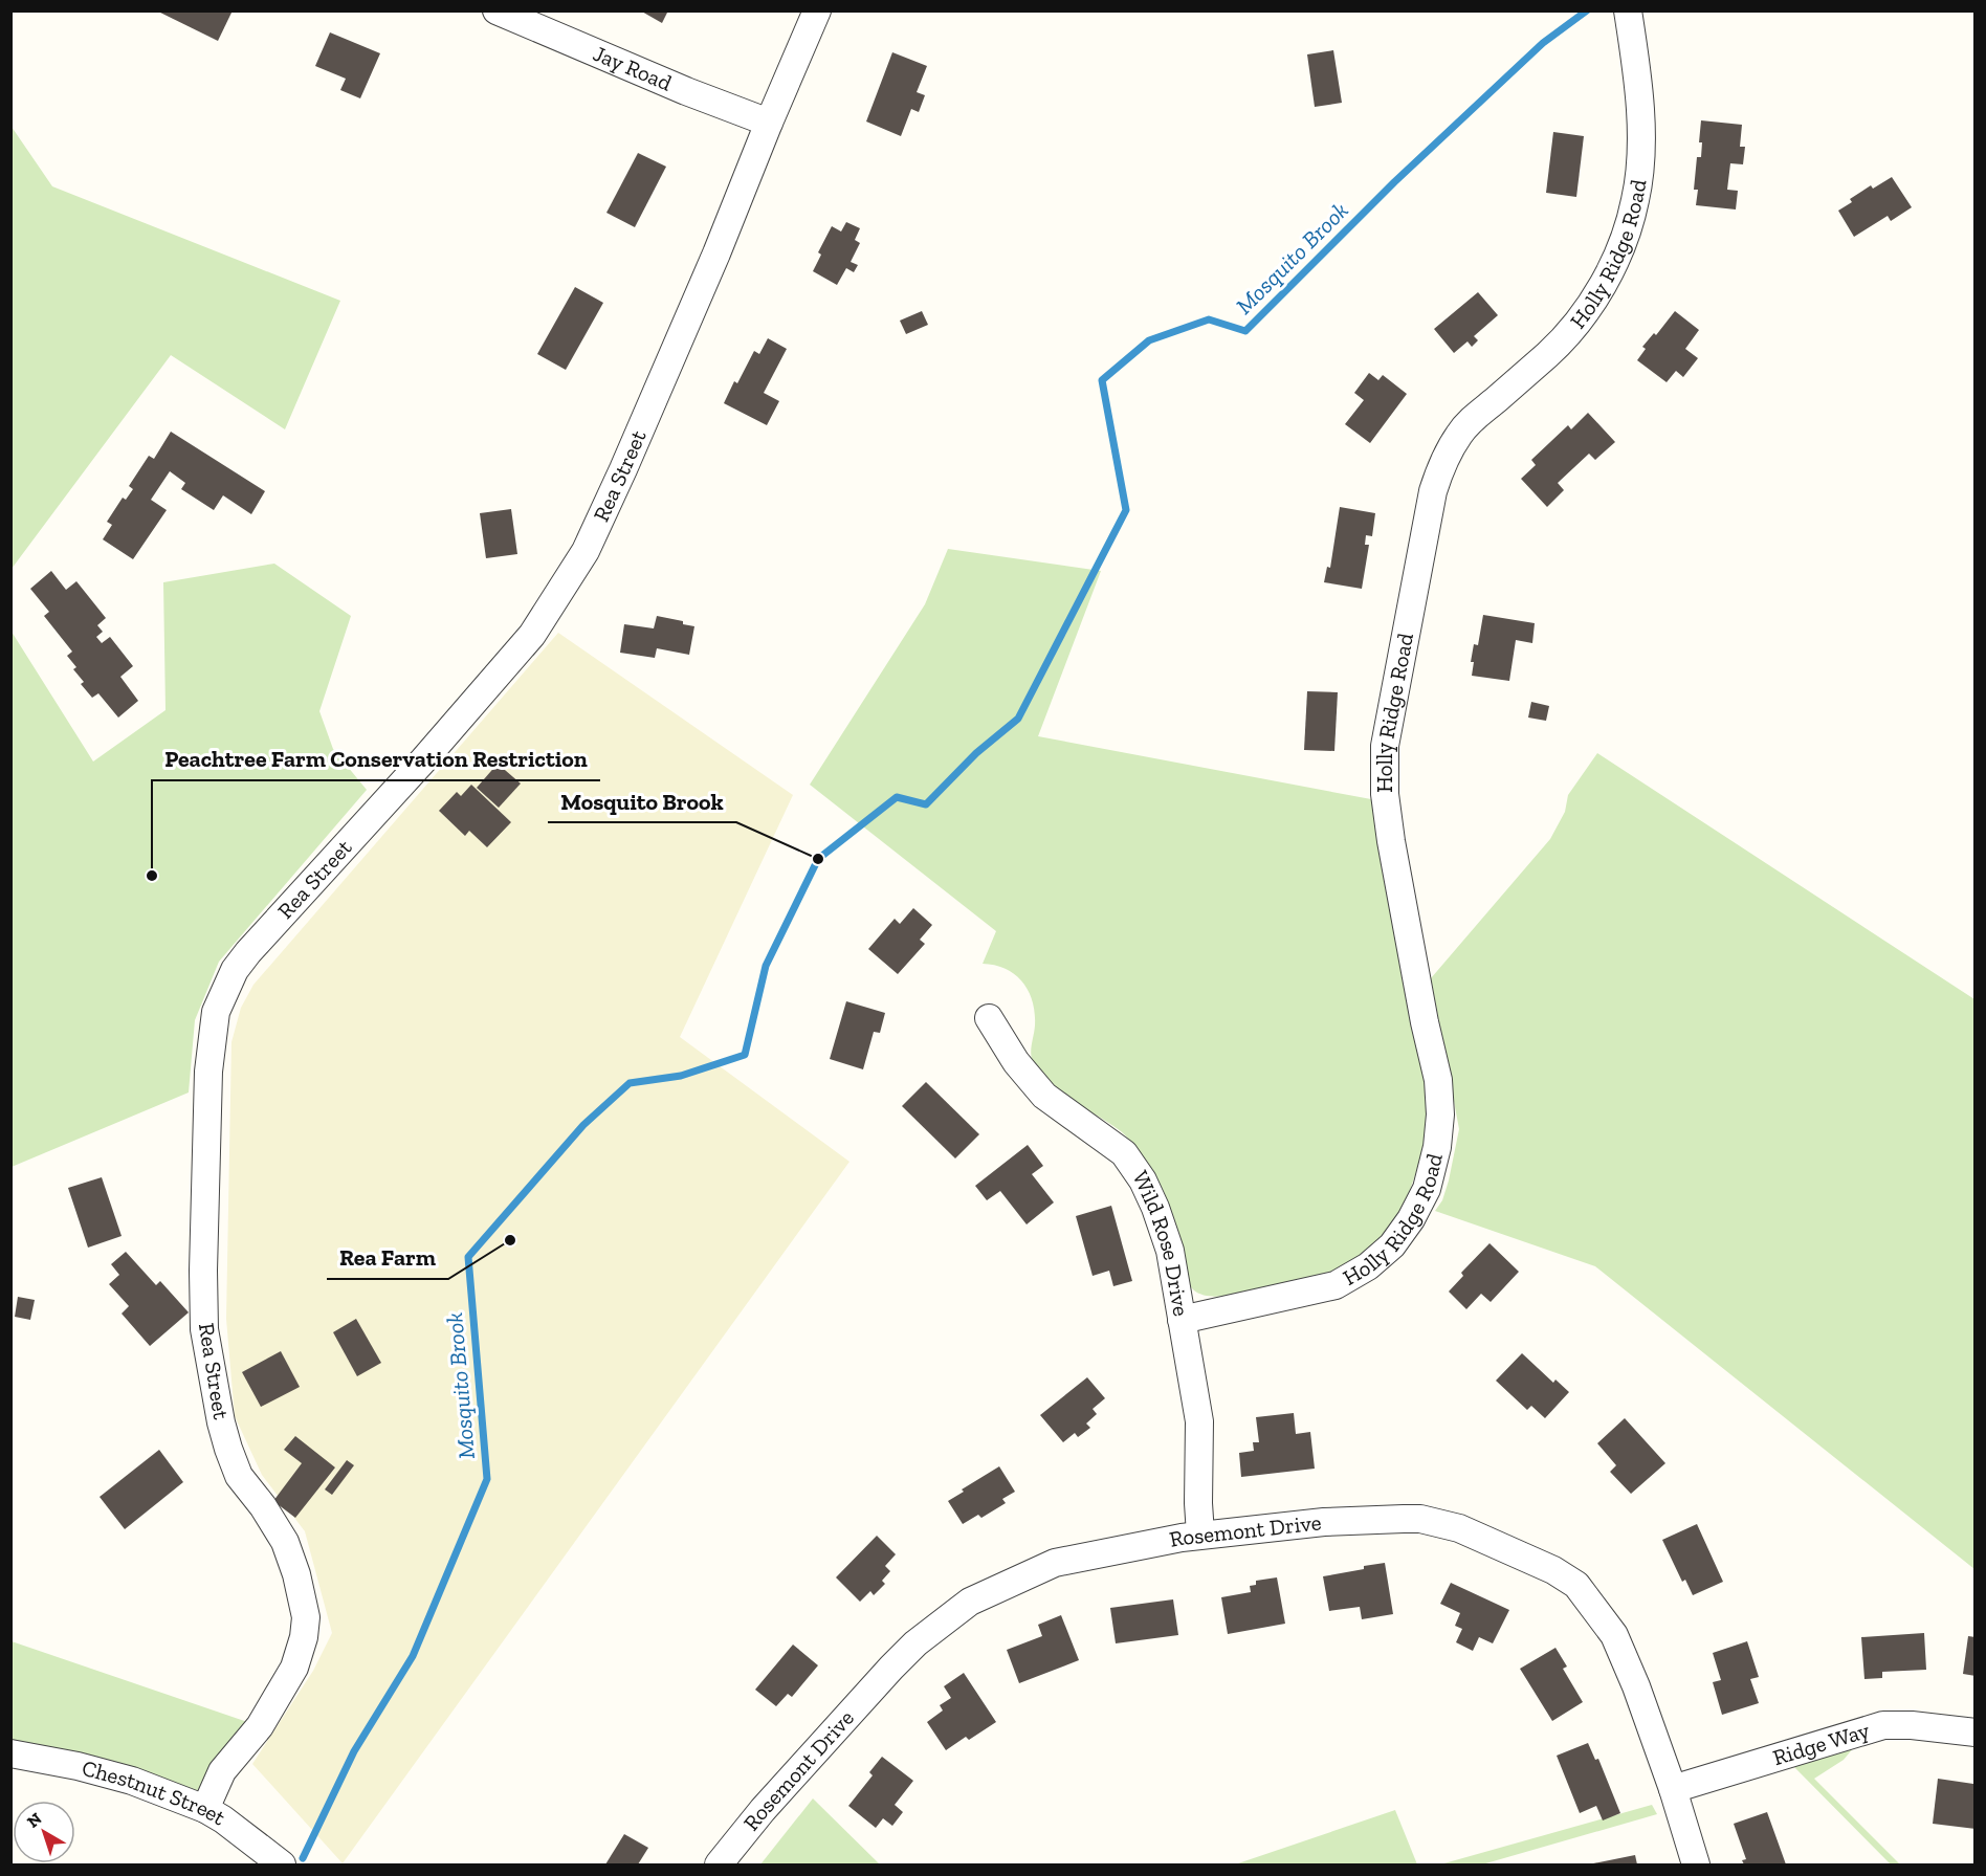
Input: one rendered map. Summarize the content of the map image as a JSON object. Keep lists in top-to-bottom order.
{
  "streets": {
    "street": [
      "Jay Road",
      "Holly Ridge Road",
      "Rea Street",
      "Wild Rose Drive",
      "Rosemont Drive",
      "Ridge Way",
      "Chestnut Street"
    ]
  },
  "crossings": [
    ["Jay Road", "Rea Street"],
    ["Holly Ridge Road", "Wild Rose Drive"],
    ["Rea Street", "Chestnut Street"],
    ["Wild Rose Drive", "Rosemont Drive"],
    ["Rosemont Drive", "Ridge Way"]
  ],
  "water": ["Mosquito Brook"],
  "places": ["Mosquito Brook", "Peachtree Farm Conservation Restriction", "Rea Farm"],
  "north": "top left"
}
